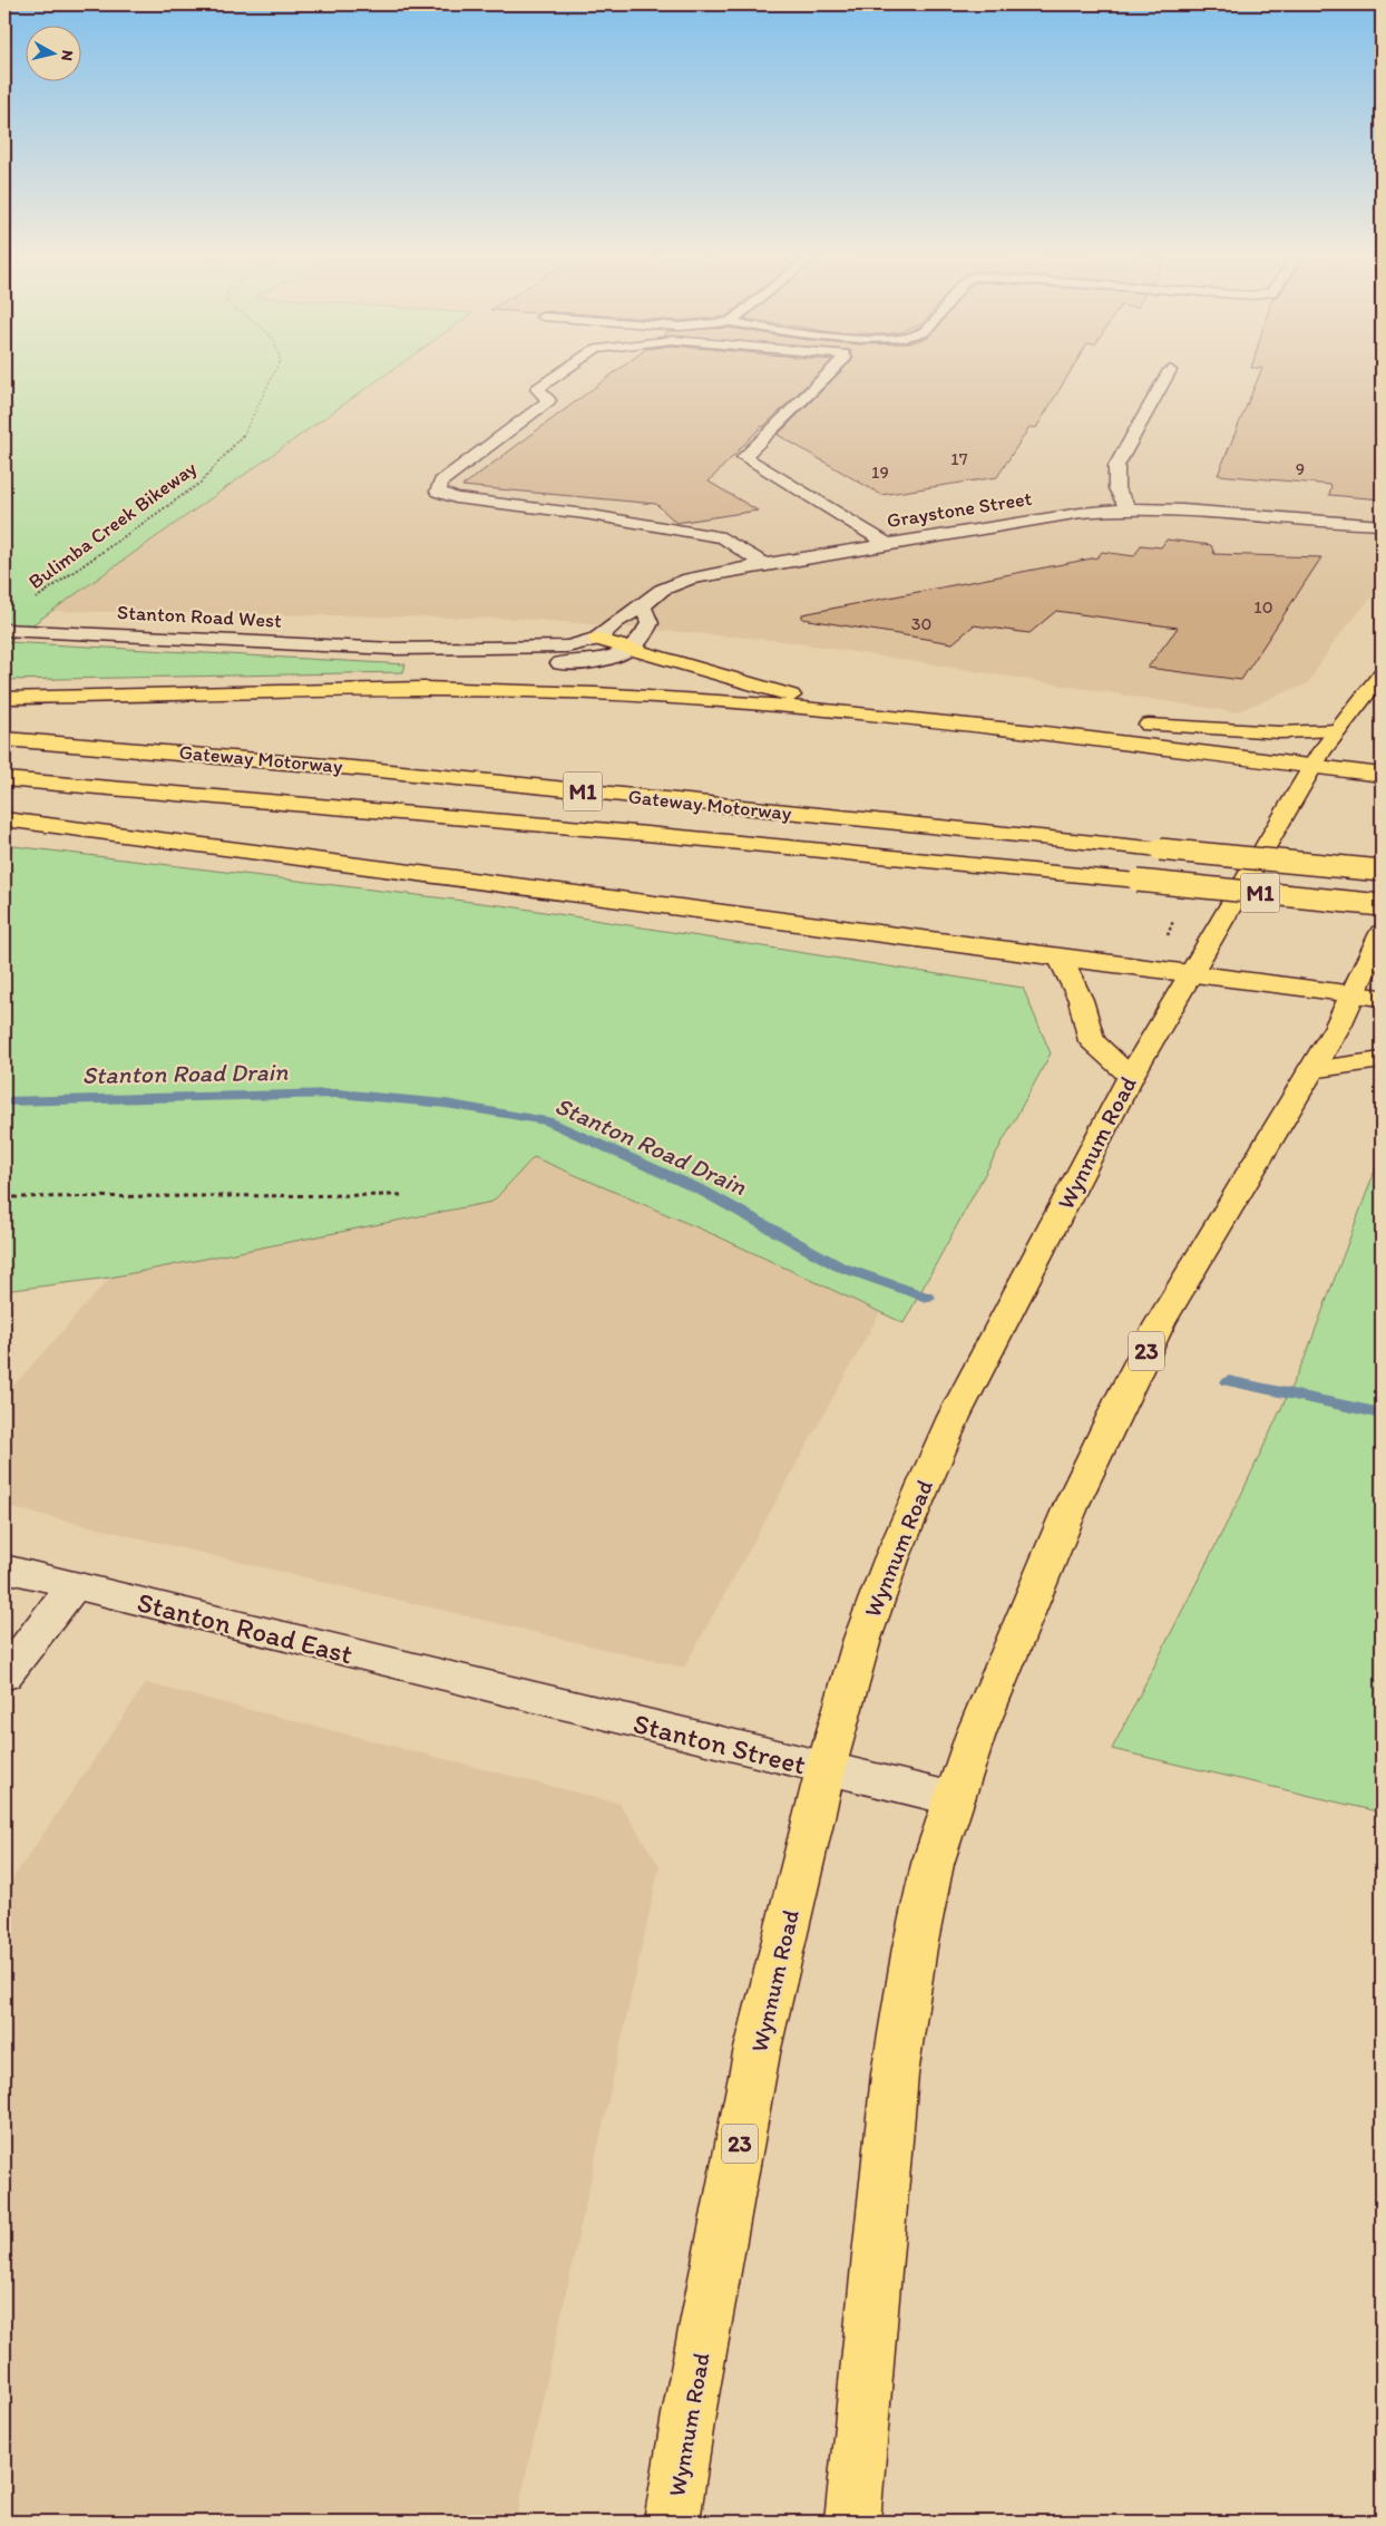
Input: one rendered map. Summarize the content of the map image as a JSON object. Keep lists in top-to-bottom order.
{
  "streets": {
    "main road": [
      "Gateway Motorway",
      "M1",
      "Wynnum Road",
      "23"
    ],
    "street": [
      "Graystone Street",
      "Stanton Road West",
      "Stanton Road East",
      "Stanton Street"
    ],
    "path": ["Bulimba Creek Bikeway"]
  },
  "crossings": [
    ["Graystone Street", "Stanton Road West"],
    ["Wynnum Road", "Stanton Street"],
    ["23", "Stanton Street"],
    ["Stanton Road East", "Stanton Street"]
  ],
  "water": ["Stanton Road Drain"],
  "house_numbers": [
    "17",
    "9",
    "19",
    "10",
    "30"
  ],
  "north": "right"
}
